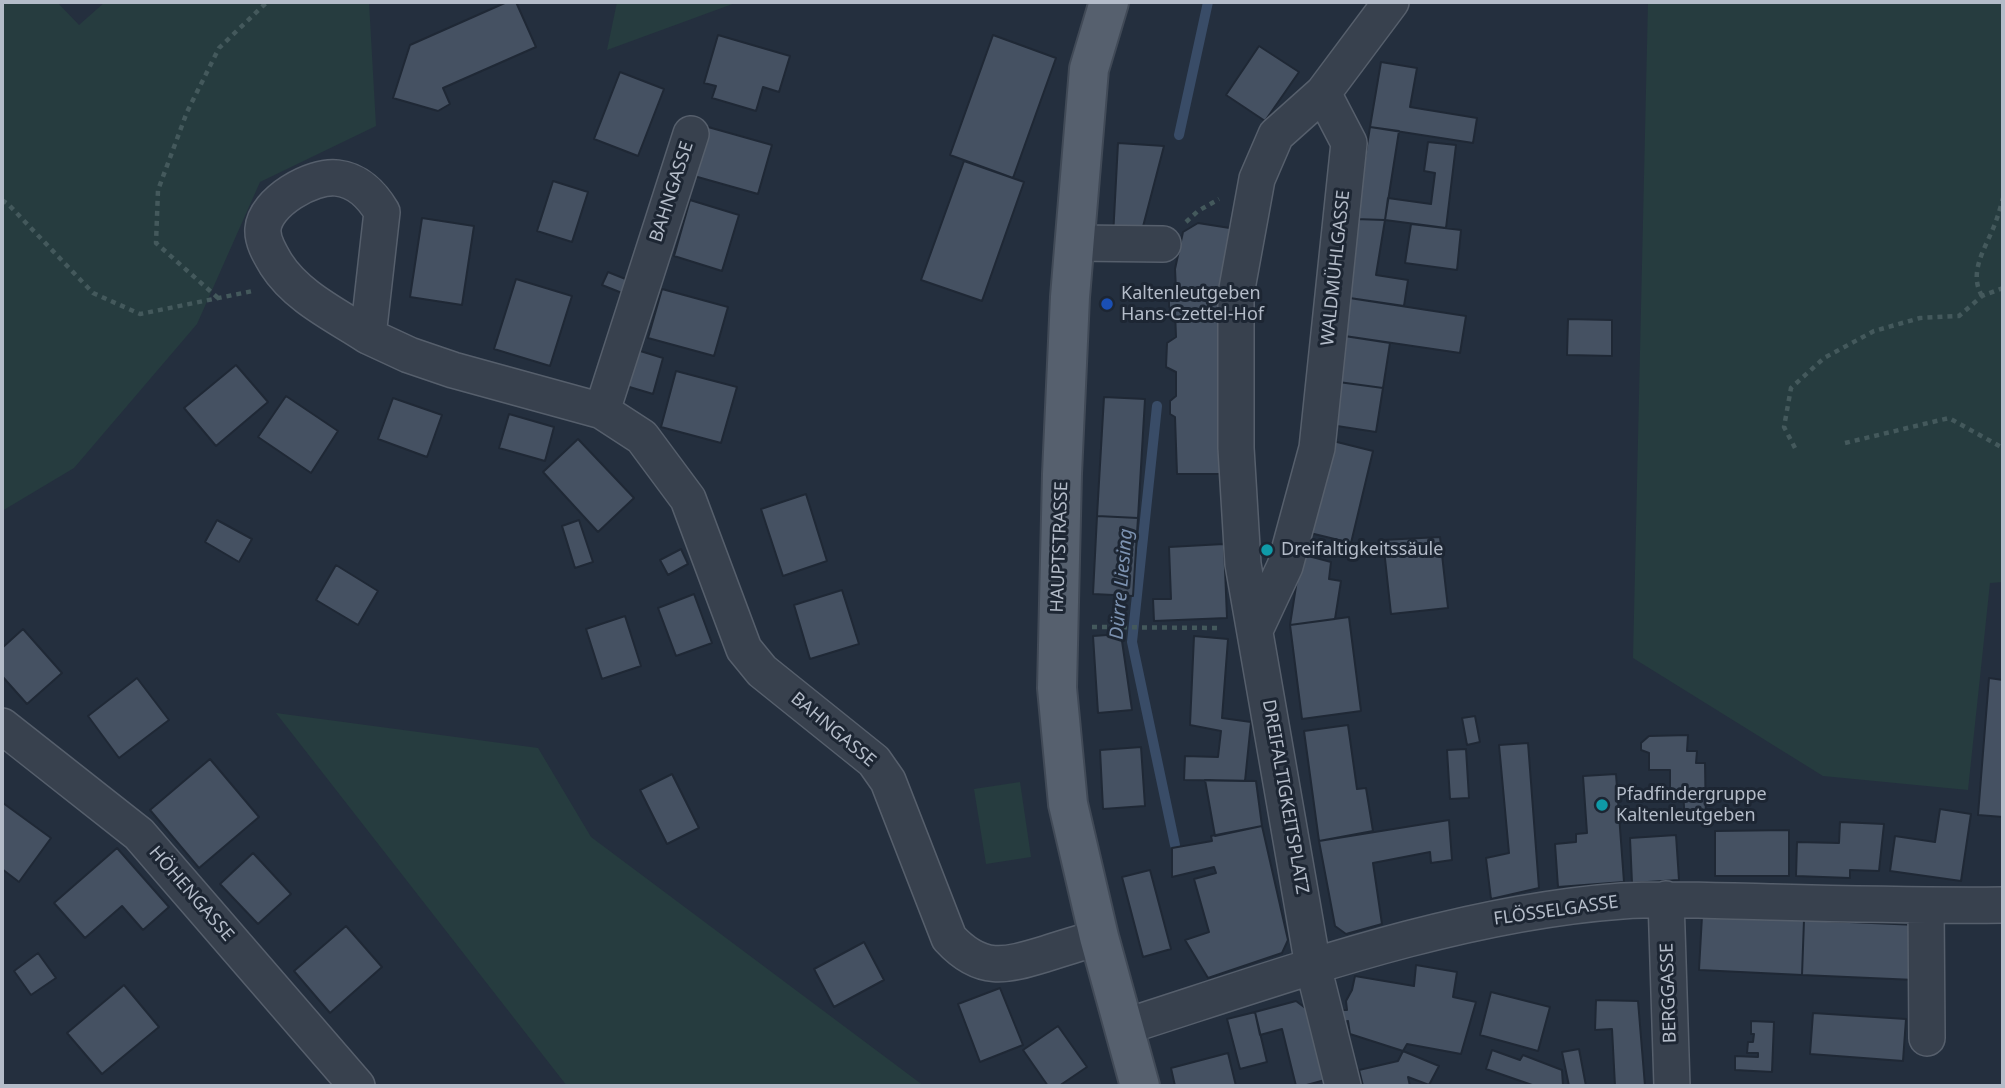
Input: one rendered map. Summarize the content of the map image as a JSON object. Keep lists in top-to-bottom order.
{
  "streets": {
    "main road": ["HAUPTSTRASSE"],
    "street": [
      "BAHNGASSE",
      "WALDMÜHLGASSE",
      "DREIFALTIGKEITSPLATZ",
      "HÖHENGASSE",
      "FLÖSSELGASSE",
      "BERGGASSE"
    ]
  },
  "crossings": [
    ["BAHNGASSE", "HAUPTSTRASSE"],
    ["WALDMÜHLGASSE", "DREIFALTIGKEITSPLATZ"],
    ["HAUPTSTRASSE", "FLÖSSELGASSE"],
    ["DREIFALTIGKEITSPLATZ", "FLÖSSELGASSE"],
    ["FLÖSSELGASSE", "BERGGASSE"]
  ],
  "water": ["Dürre Liesing"],
  "places": ["Kaltenleutgeben Hans-Czettel-Hof", "Dreifaltigkeitssäule", "Pfadfindergruppe Kaltenleutgeben"]
}
